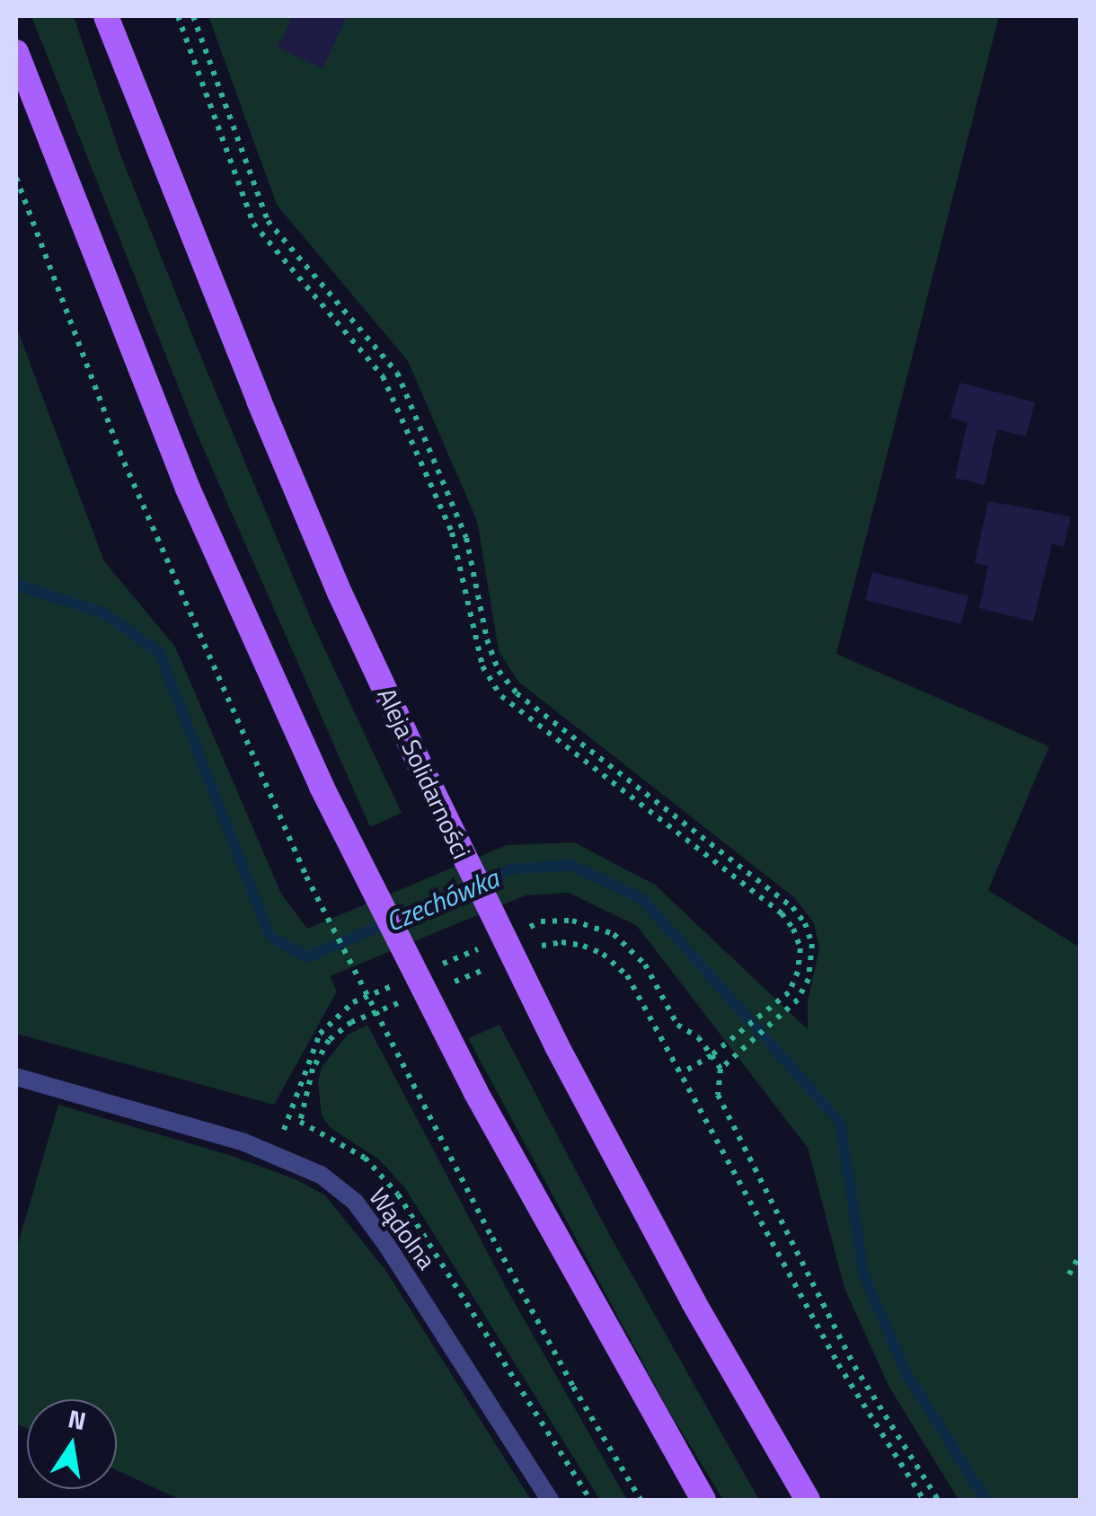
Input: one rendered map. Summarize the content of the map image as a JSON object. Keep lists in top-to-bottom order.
{
  "streets": {
    "main road": ["Aleja Solidarności"],
    "street": ["Wądolna"]
  },
  "water": ["Czechówka"],
  "north": "top"
}
